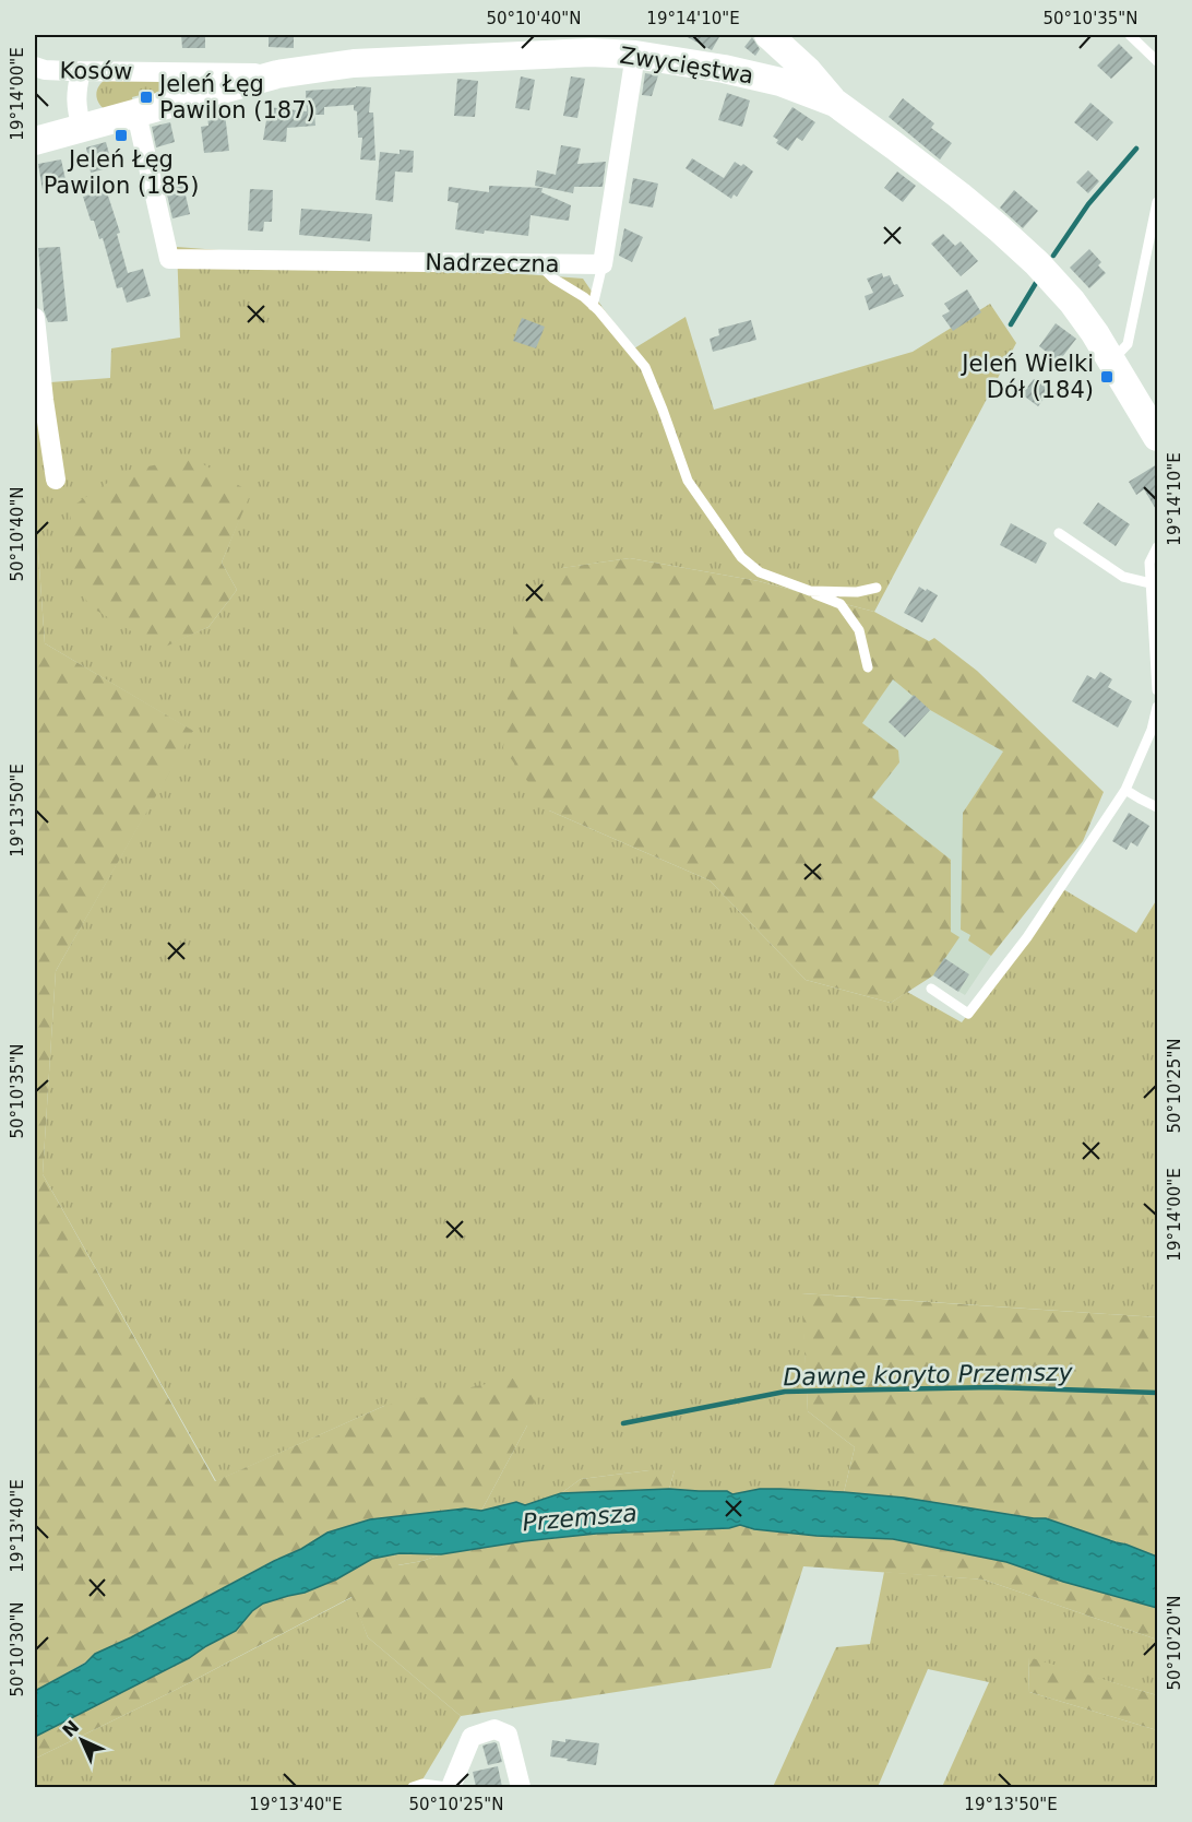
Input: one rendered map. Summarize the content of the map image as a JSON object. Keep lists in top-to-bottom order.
{
  "streets": {
    "street": ["Zwycięstwa", "Kosów", "Nadrzeczna"]
  },
  "crossings": [
    ["Zwycięstwa", "Kosów"],
    ["Zwycięstwa", "Nadrzeczna"]
  ],
  "water": ["Dawne koryto Przemszy", "Przemsza"],
  "places": {
    "transit": ["Jeleń Łęg Pawilon (187)", "Jeleń Łęg Pawilon (185)", "Jeleń Wielki Dół (184)"]
  },
  "north": "top left",
  "coordinates": [
    "50°10'40\"N",
    "19°14'10\"E",
    "50°10'35\"N",
    "19°14'00\"E",
    "19°13'50\"E",
    "50°10'25\"N",
    "19°13'40\"E",
    "50°10'20\"N",
    "50°10'30\"N"
  ]
}
